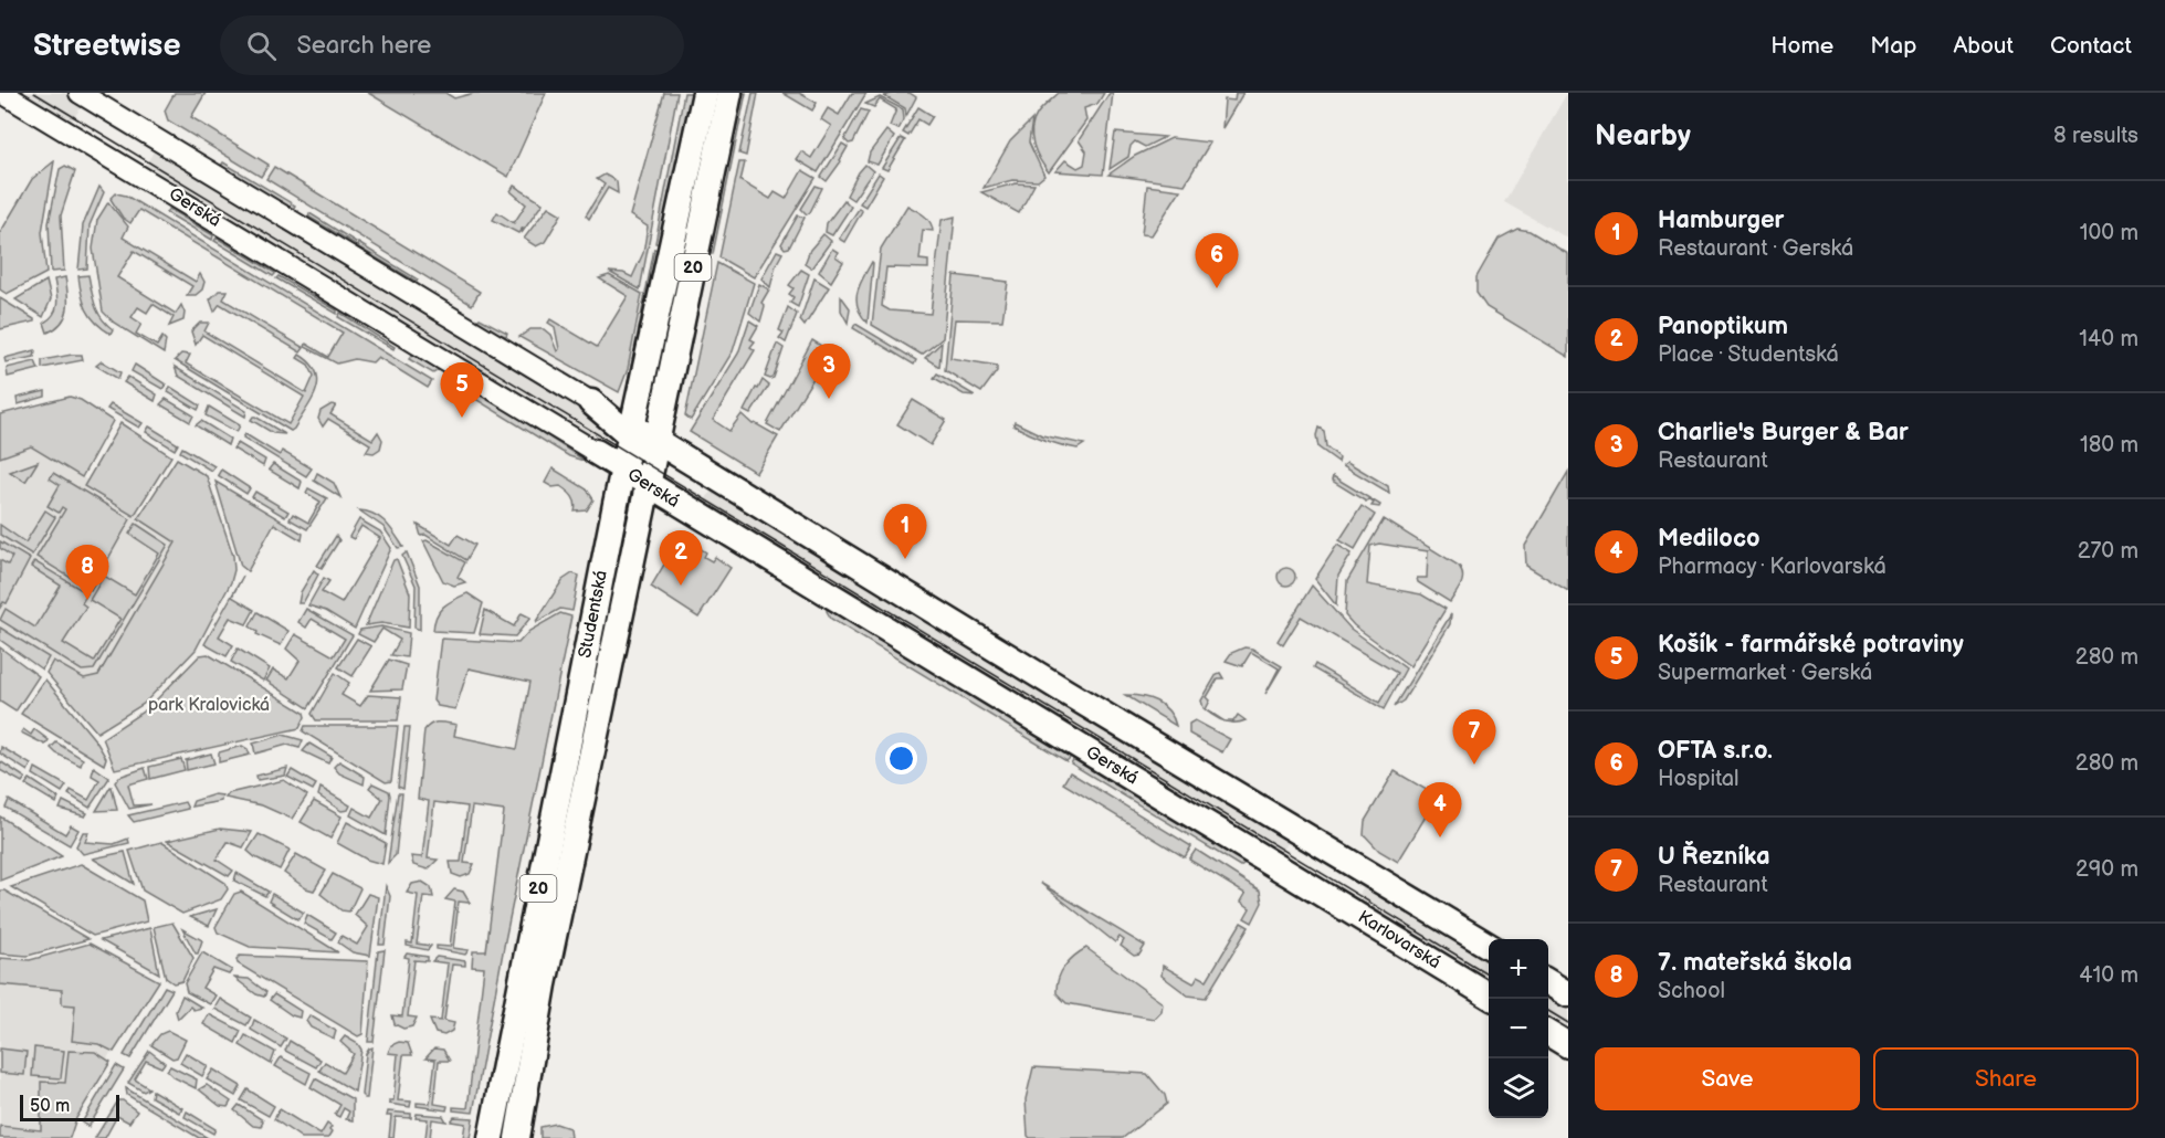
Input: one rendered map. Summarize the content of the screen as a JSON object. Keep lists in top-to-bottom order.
{
  "streets": {
    "main road": [
      "Gerská",
      "20",
      "Studentská",
      "Karlovarská"
    ]
  },
  "crossings": [
    ["Gerská", "Studentská"],
    ["Gerská", "Karlovarská"]
  ],
  "parks": ["park Kralovická"],
  "scale_bar": "50 m",
  "page": {
    "header": "Streetwise",
    "search": "Search here",
    "nav": [
      "Home",
      "Map",
      "About",
      "Contact"
    ],
    "heading": ["Nearby", "8 results"],
    "list": [
      {
        "mark": "1",
        "name": "Hamburger",
        "note": "Restaurant · Gerská",
        "value": "100 m"
      },
      {
        "mark": "2",
        "name": "Panoptikum",
        "note": "Place · Studentská",
        "value": "140 m"
      },
      {
        "mark": "3",
        "name": "Charlie's Burger & Bar",
        "note": "Restaurant",
        "value": "180 m"
      },
      {
        "mark": "4",
        "name": "Mediloco",
        "note": "Pharmacy · Karlovarská",
        "value": "270 m"
      },
      {
        "mark": "5",
        "name": "Košík - farmářské potraviny",
        "note": "Supermarket · Gerská",
        "value": "280 m"
      },
      {
        "mark": "6",
        "name": "OFTA s.r.o.",
        "note": "Hospital",
        "value": "280 m"
      },
      {
        "mark": "7",
        "name": "U Řezníka",
        "note": "Restaurant",
        "value": "290 m"
      },
      {
        "mark": "8",
        "name": "7. mateřská škola",
        "note": "School",
        "value": "410 m"
      }
    ],
    "pins": [
      "6",
      "3",
      "5",
      "1",
      "2",
      "8",
      "7",
      "4"
    ],
    "map_buttons": ["+", "−"],
    "buttons": ["Save", "Share"],
    "scale": "50 m"
  }
}
